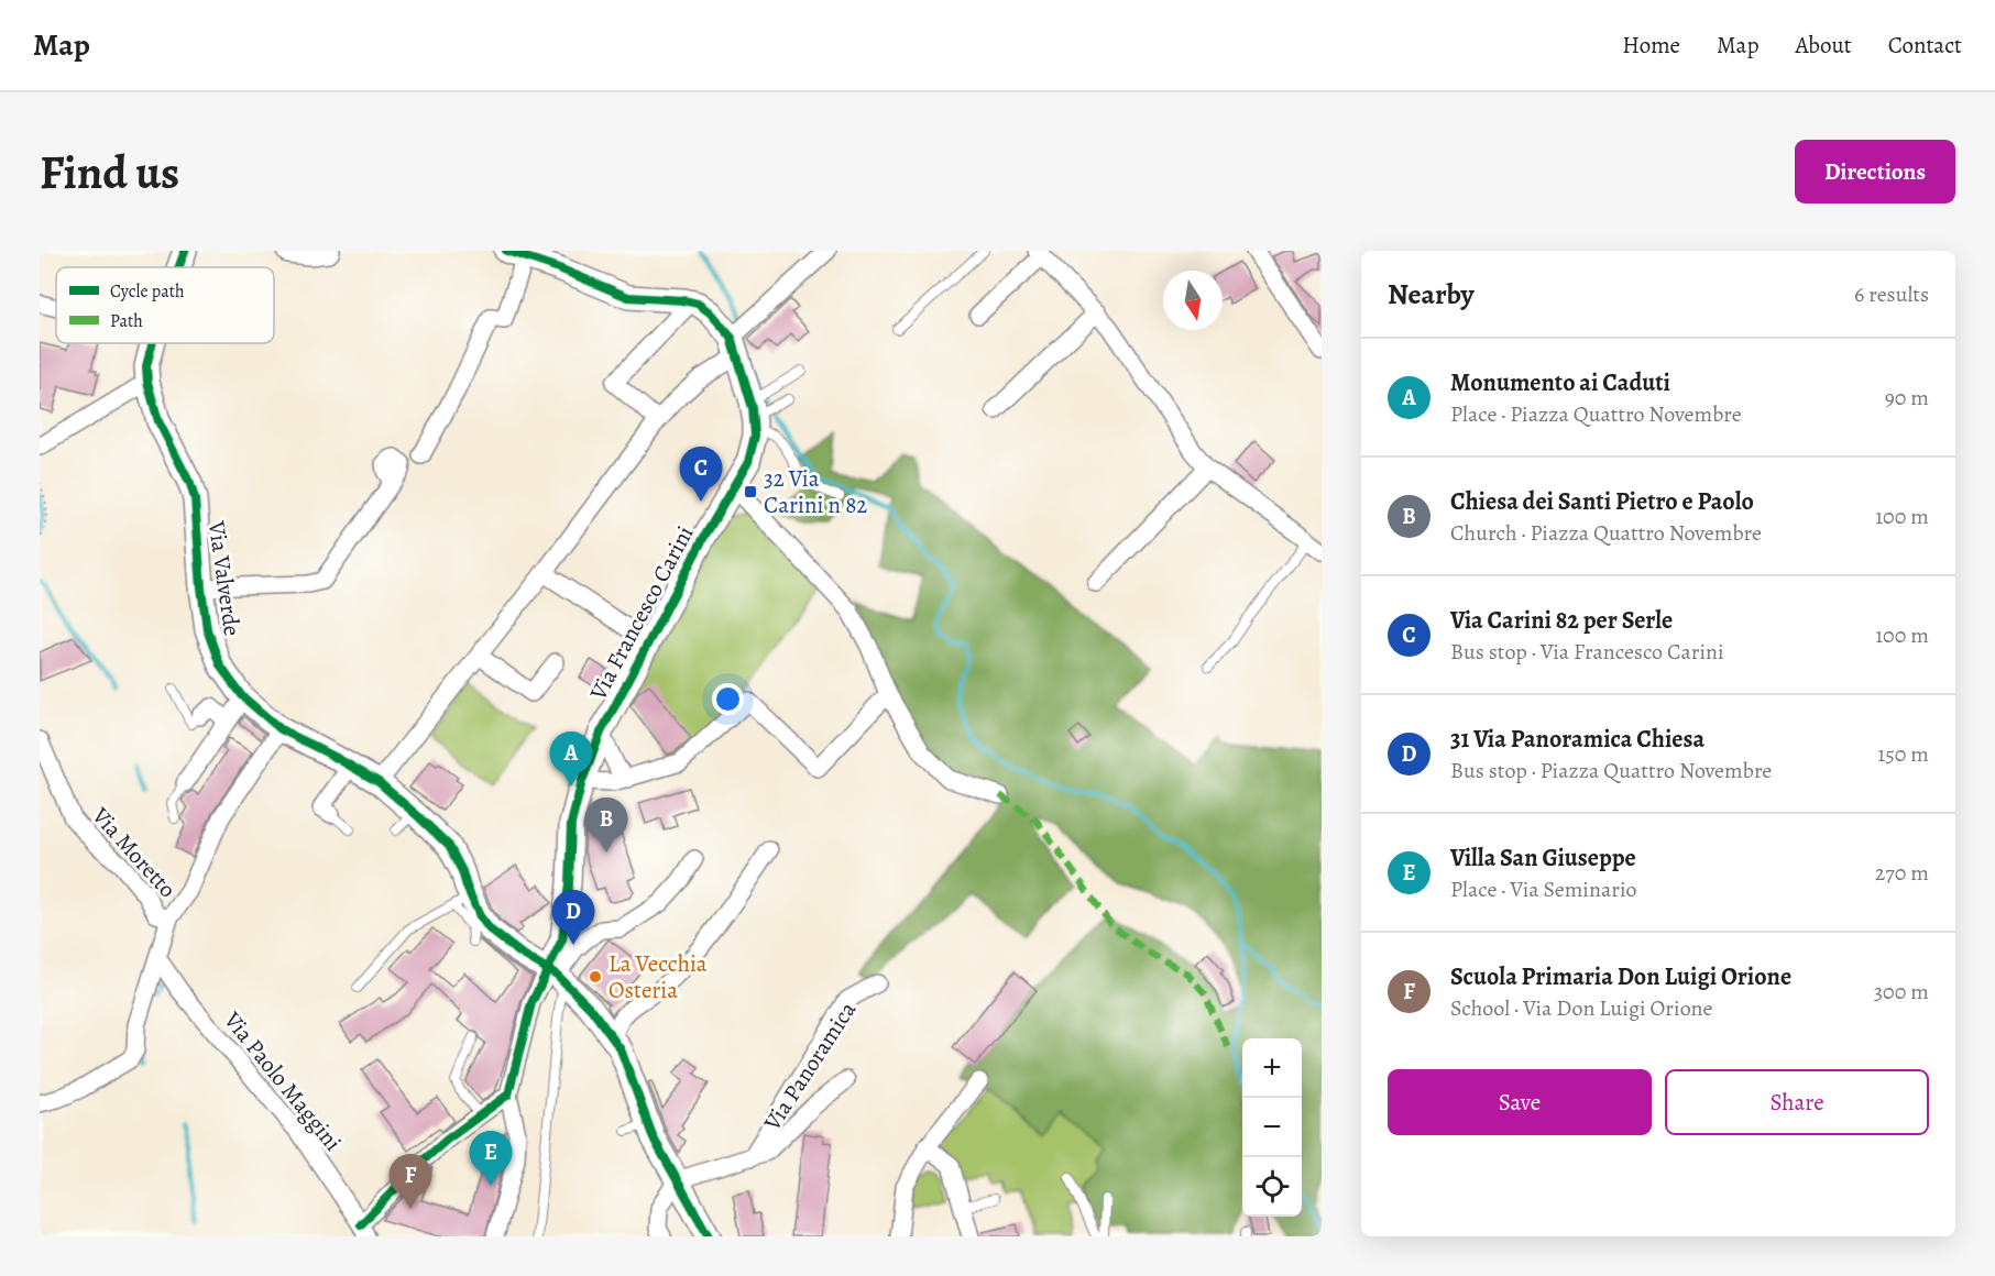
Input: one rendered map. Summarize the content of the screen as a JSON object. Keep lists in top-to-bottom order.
{
  "streets": {
    "street": [
      "Via Valverde",
      "Via Francesco Carini",
      "Via Moretto",
      "Via Panoramica",
      "Via Paolo Maggini"
    ]
  },
  "crossings": [
    ["Via Valverde", "Via Francesco Carini"]
  ],
  "places": {
    "transit": ["32 Via Carini n 82"],
    "other": ["La Vecchia Osteria"]
  },
  "legend": ["Cycle path", "Path"],
  "north": "bottom",
  "page": {
    "header": "Map",
    "nav": [
      "Home",
      "Map",
      "About",
      "Contact"
    ],
    "buttons": [
      "Directions",
      ["Save", "Share"]
    ],
    "title": "Find us",
    "heading": ["Nearby", "6 results"],
    "list": [
      {
        "mark": "A",
        "name": "Monumento ai Caduti",
        "note": "Place · Piazza Quattro Novembre",
        "value": "90 m"
      },
      {
        "mark": "B",
        "name": "Chiesa dei Santi Pietro e Paolo",
        "note": "Church · Piazza Quattro Novembre",
        "value": "100 m"
      },
      {
        "mark": "C",
        "name": "Via Carini 82 per Serle",
        "note": "Bus stop · Via Francesco Carini",
        "value": "100 m"
      },
      {
        "mark": "D",
        "name": "31 Via Panoramica Chiesa",
        "note": "Bus stop · Piazza Quattro Novembre",
        "value": "150 m"
      },
      {
        "mark": "E",
        "name": "Villa San Giuseppe",
        "note": "Place · Via Seminario",
        "value": "270 m"
      },
      {
        "mark": "F",
        "name": "Scuola Primaria Don Luigi Orione",
        "note": "School · Via Don Luigi Orione",
        "value": "300 m"
      }
    ],
    "pins": [
      "C",
      "A",
      "B",
      "D",
      "E",
      "F"
    ],
    "map_buttons": ["+", "−"]
  }
}
